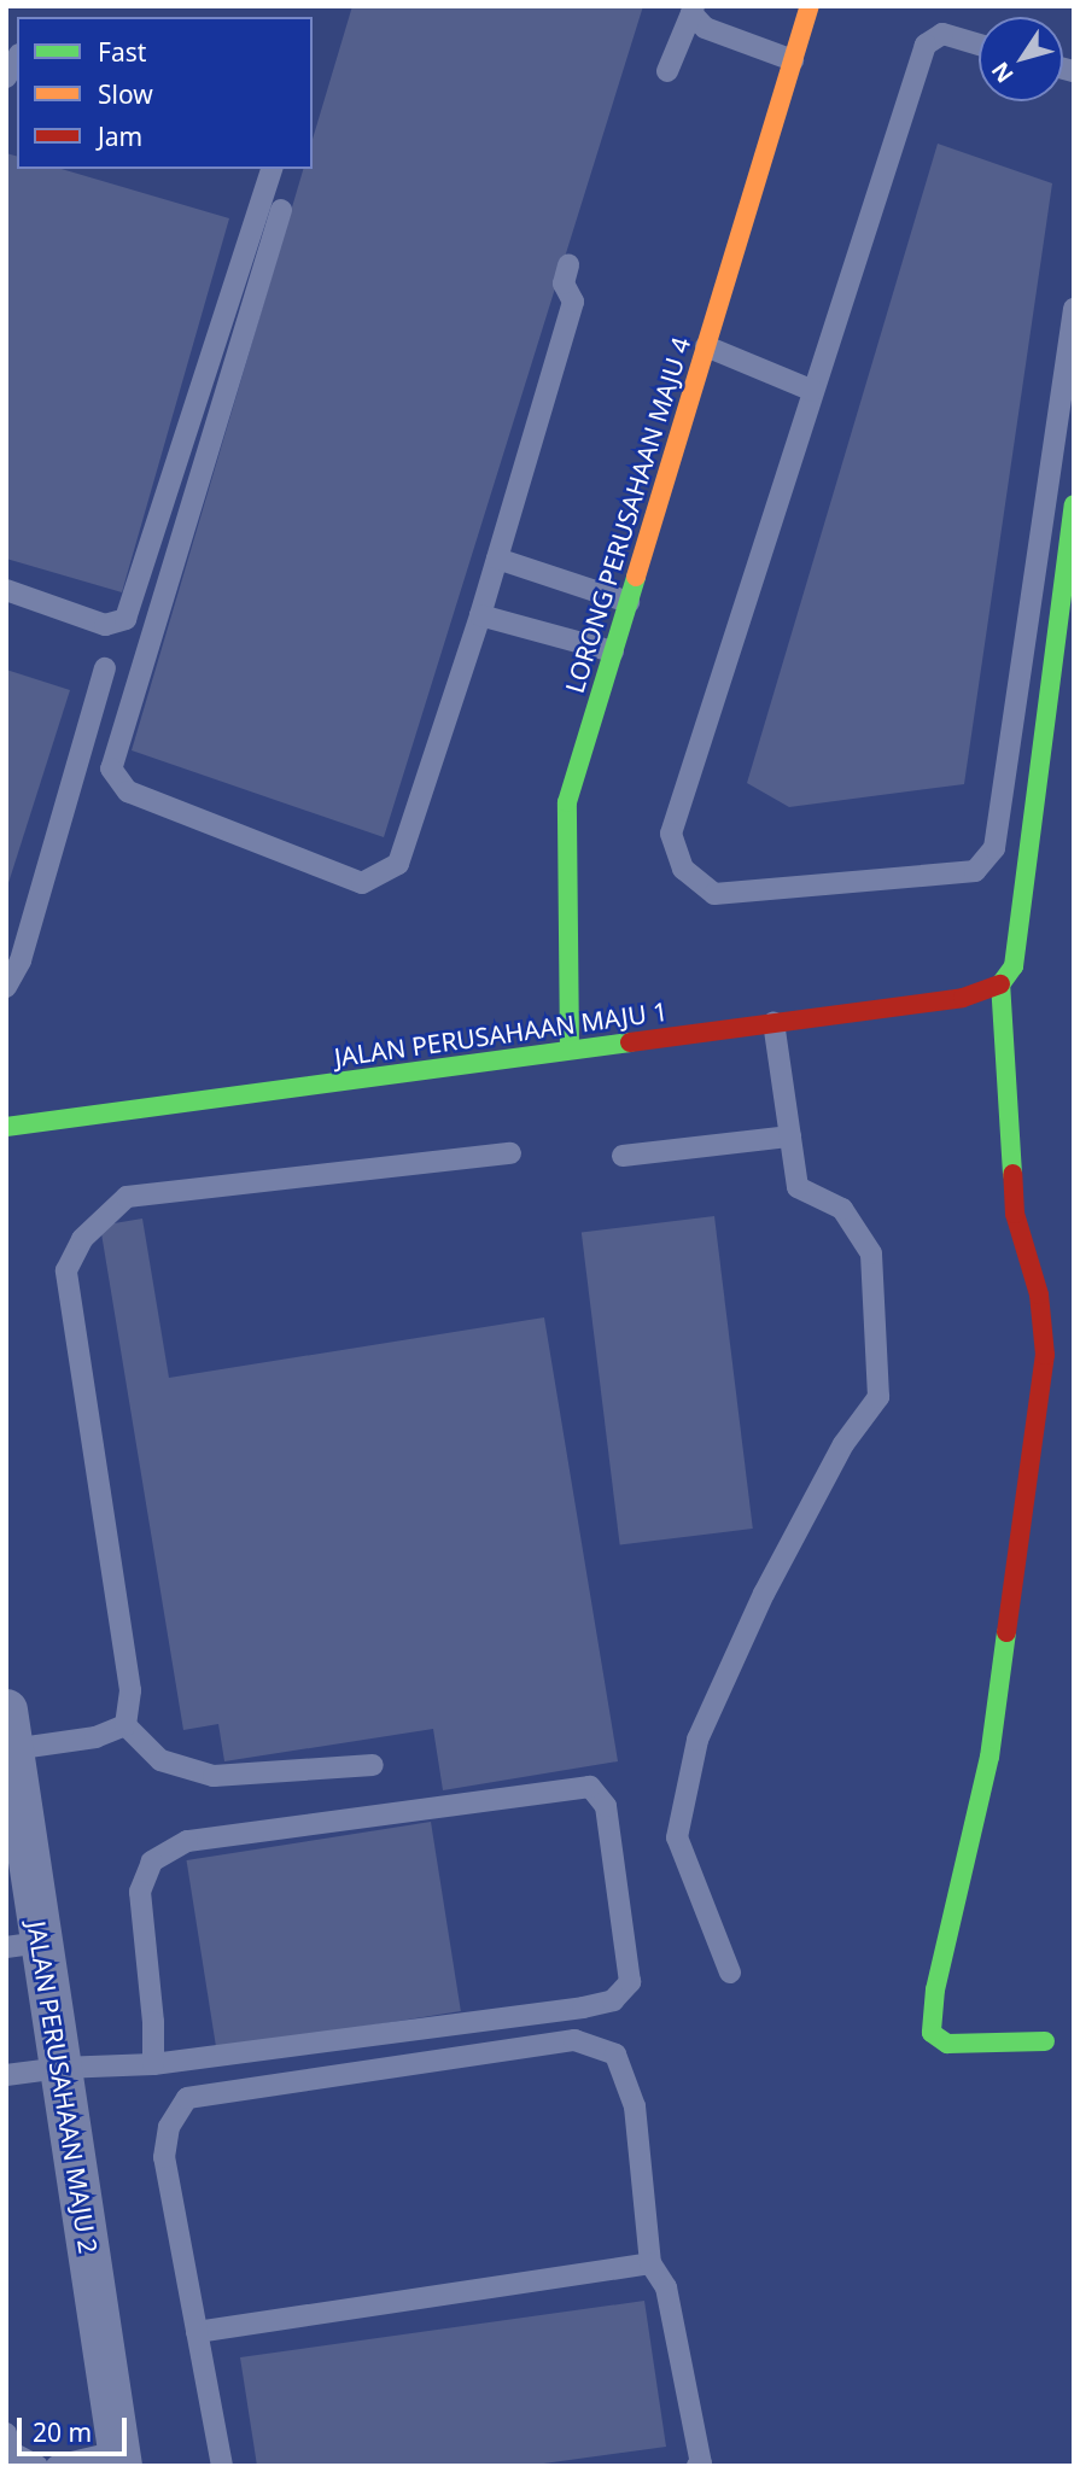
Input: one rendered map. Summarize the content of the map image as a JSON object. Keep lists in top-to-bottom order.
{
  "streets": {
    "street": ["LORONG PERUSAHAAN MAJU 4", "JALAN PERUSAHAAN MAJU 1", "JALAN PERUSAHAAN MAJU 2"]
  },
  "crossings": [
    ["LORONG PERUSAHAAN MAJU 4", "JALAN PERUSAHAAN MAJU 1"]
  ],
  "legend": ["Fast", "Slow", "Jam"],
  "scale_bar": "20 m",
  "north": "bottom left"
}
